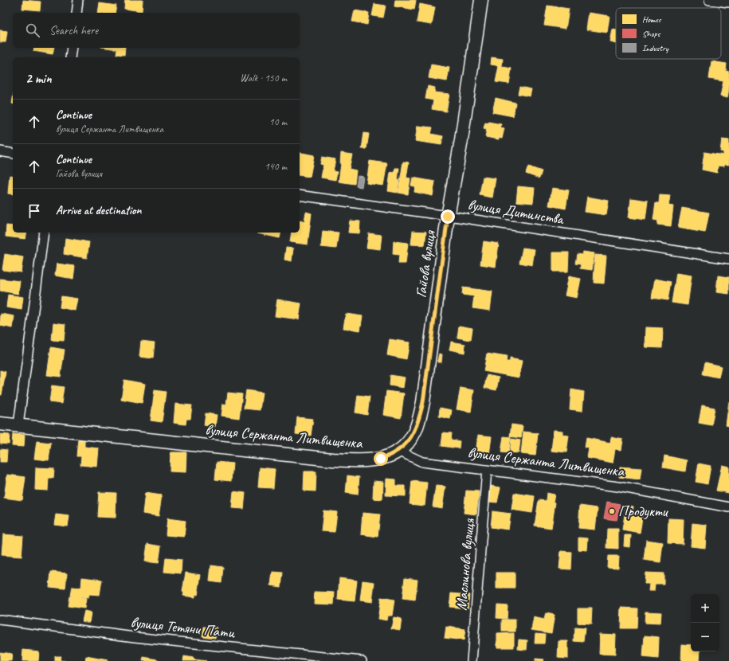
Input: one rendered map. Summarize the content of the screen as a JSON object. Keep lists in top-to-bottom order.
{
  "streets": {
    "main road": ["Гайова вулиця", "вулиця Сержанта Литвищенка"],
    "street": ["вулиця Дитинства", "Маслинова вулиця", "вулиця Тетяни Пати"]
  },
  "crossings": [
    ["вулиця Дитинства", "Гайова вулиця"],
    ["Гайова вулиця", "вулиця Сержанта Литвищенка"],
    ["вулиця Сержанта Литвищенка", "Маслинова вулиця"]
  ],
  "places": ["Продукти"],
  "legend": ["Homes", "Shops", "Industry"],
  "page": {
    "search": "Search here",
    "heading": ["2 min", "Walk · 150 m"],
    "list": [
      ["Continue", "вулиця Сержанта Литвищенка", "10 m"],
      ["Continue", "Гайова вулиця", "140 m"],
      "Arrive at destination"
    ],
    "map_buttons": ["+", "−"]
  }
}
